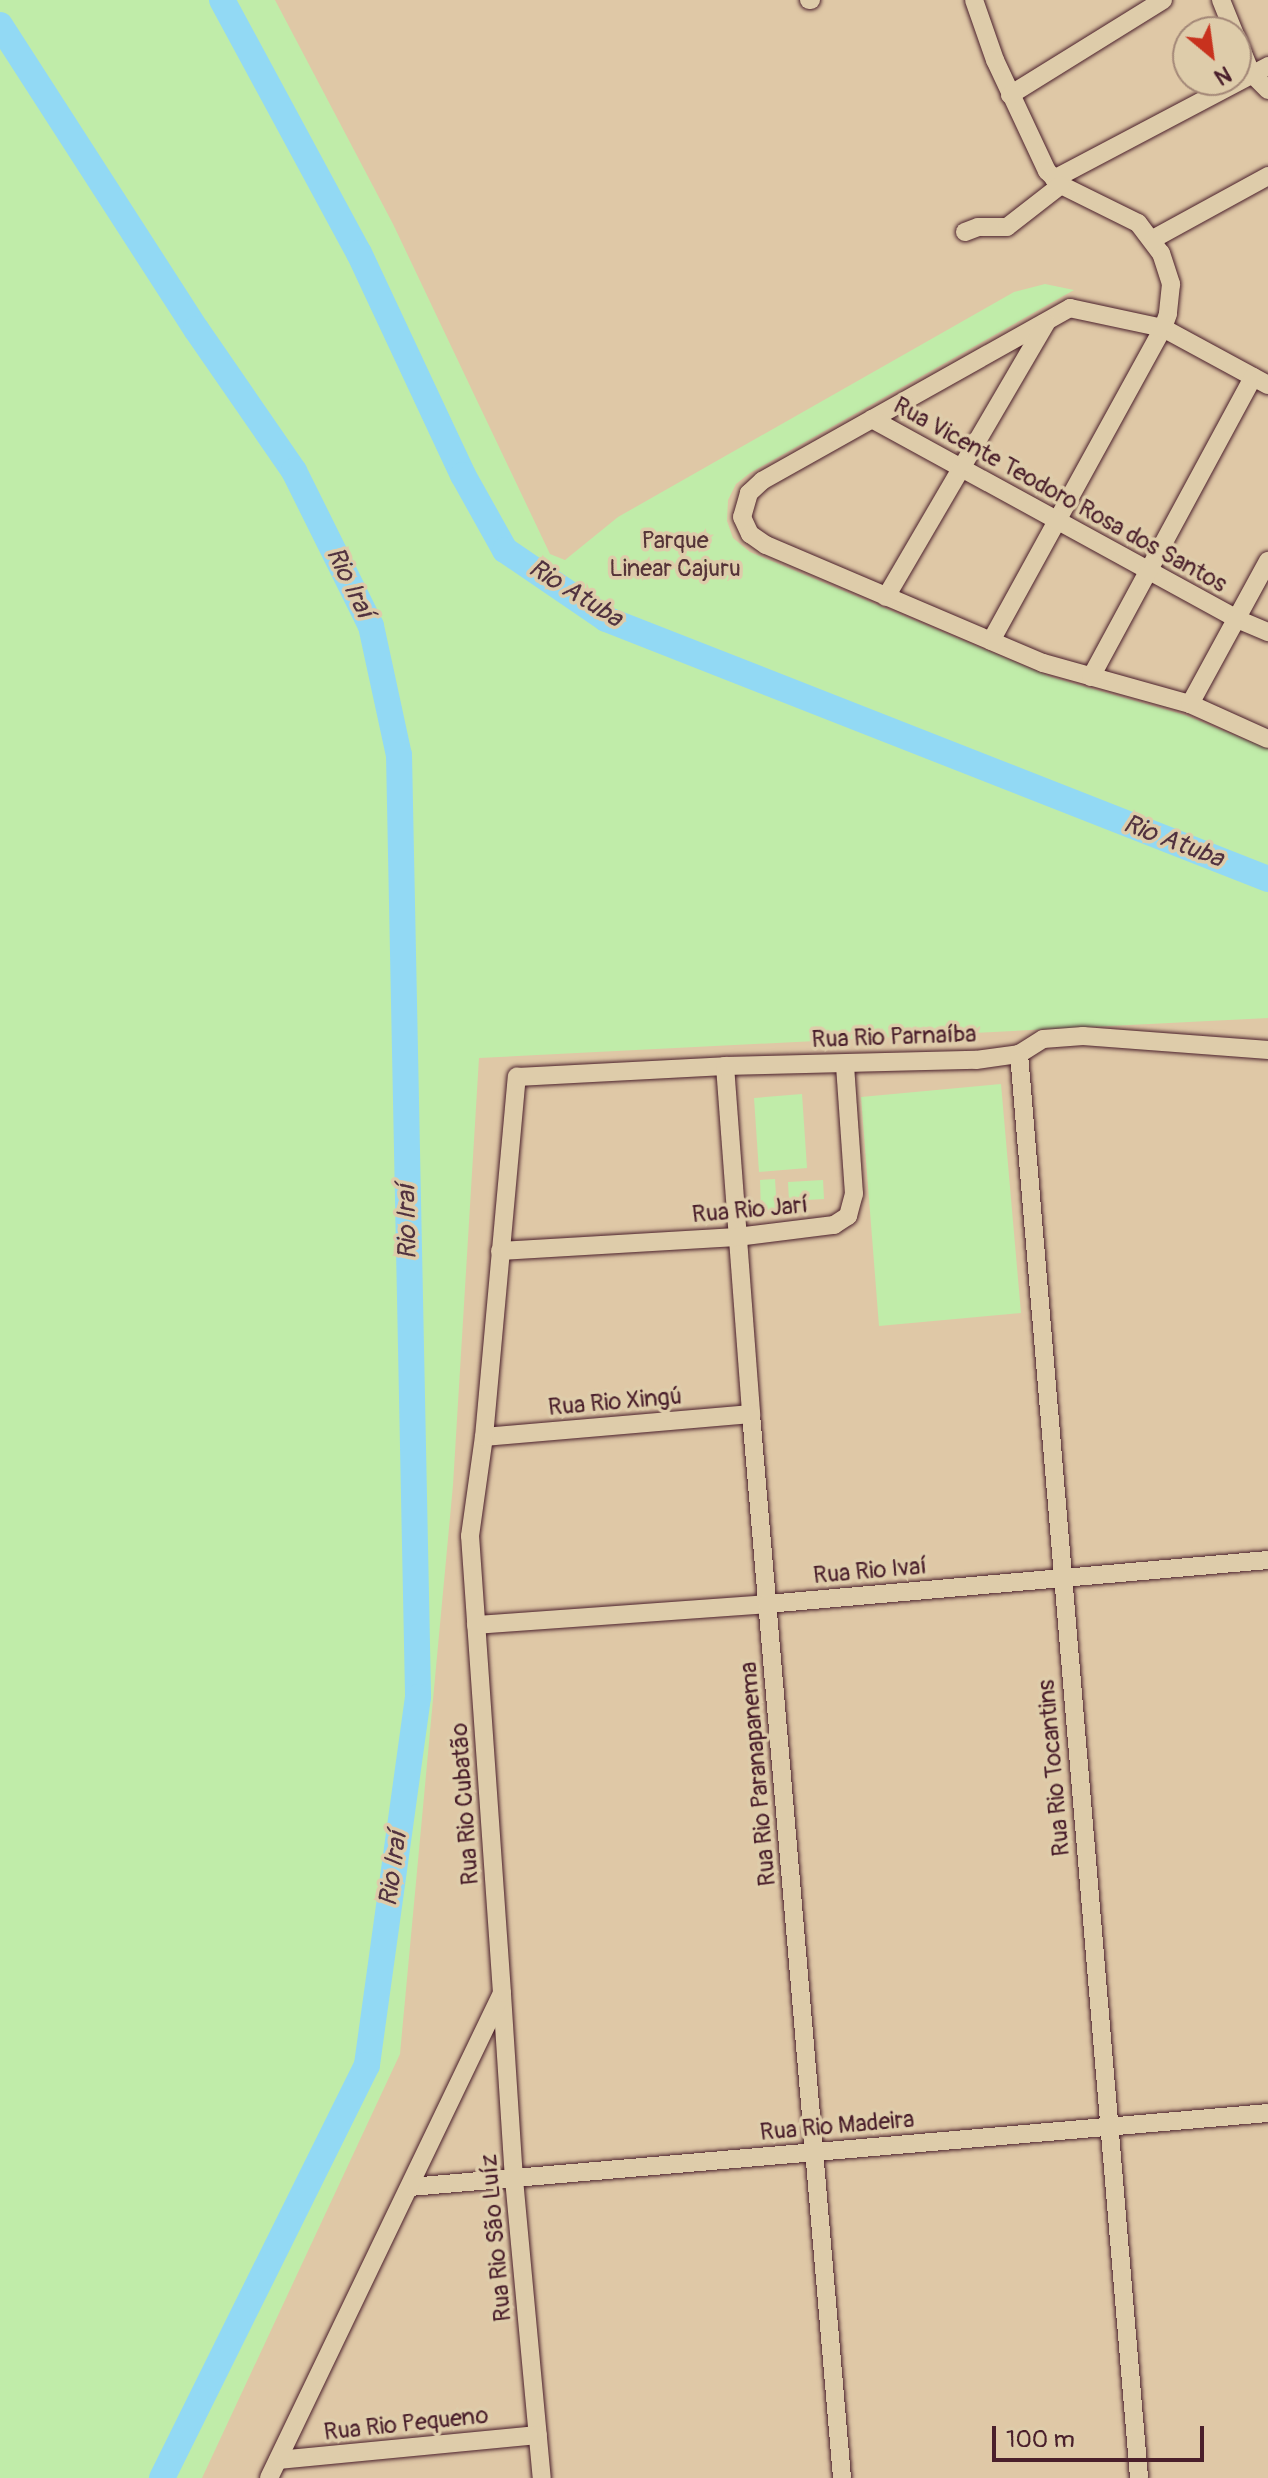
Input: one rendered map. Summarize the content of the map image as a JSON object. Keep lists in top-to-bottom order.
{
  "streets": {
    "street": [
      "Rua Vicente Teodoro Rosa dos Santos",
      "Rua Rio Parnaíba",
      "Rua Rio Jarí",
      "Rua Rio Xingú",
      "Rua Rio Ivaí",
      "Rua Rio Tocantins",
      "Rua Rio Paranapanema",
      "Rua Rio Cubatão",
      "Rua Rio Madeira",
      "Rua Rio São Luíz",
      "Rua Rio Pequeno"
    ]
  },
  "crossings": [
    ["Rua Rio Parnaíba", "Rua Rio Jarí"],
    ["Rua Rio Parnaíba", "Rua Rio Tocantins"],
    ["Rua Rio Parnaíba", "Rua Rio Paranapanema"],
    ["Rua Rio Parnaíba", "Rua Rio Cubatão"],
    ["Rua Rio Jarí", "Rua Rio Paranapanema"],
    ["Rua Rio Jarí", "Rua Rio Cubatão"],
    ["Rua Rio Xingú", "Rua Rio Paranapanema"],
    ["Rua Rio Xingú", "Rua Rio Cubatão"],
    ["Rua Rio Ivaí", "Rua Rio Tocantins"],
    ["Rua Rio Ivaí", "Rua Rio Paranapanema"],
    ["Rua Rio Ivaí", "Rua Rio Cubatão"],
    ["Rua Rio Tocantins", "Rua Rio Madeira"],
    ["Rua Rio Paranapanema", "Rua Rio Madeira"],
    ["Rua Rio Cubatão", "Rua Rio Madeira"],
    ["Rua Rio Cubatão", "Rua Rio São Luíz"],
    ["Rua Rio Cubatão", "Rua Rio Pequeno"],
    ["Rua Rio Madeira", "Rua Rio São Luíz"],
    ["Rua Rio São Luíz", "Rua Rio Pequeno"]
  ],
  "water": ["Rio Iraí", "Rio Atuba"],
  "parks": ["Parque Linear Cajuru"],
  "scale_bar": "100 m",
  "north": "bottom right"
}
